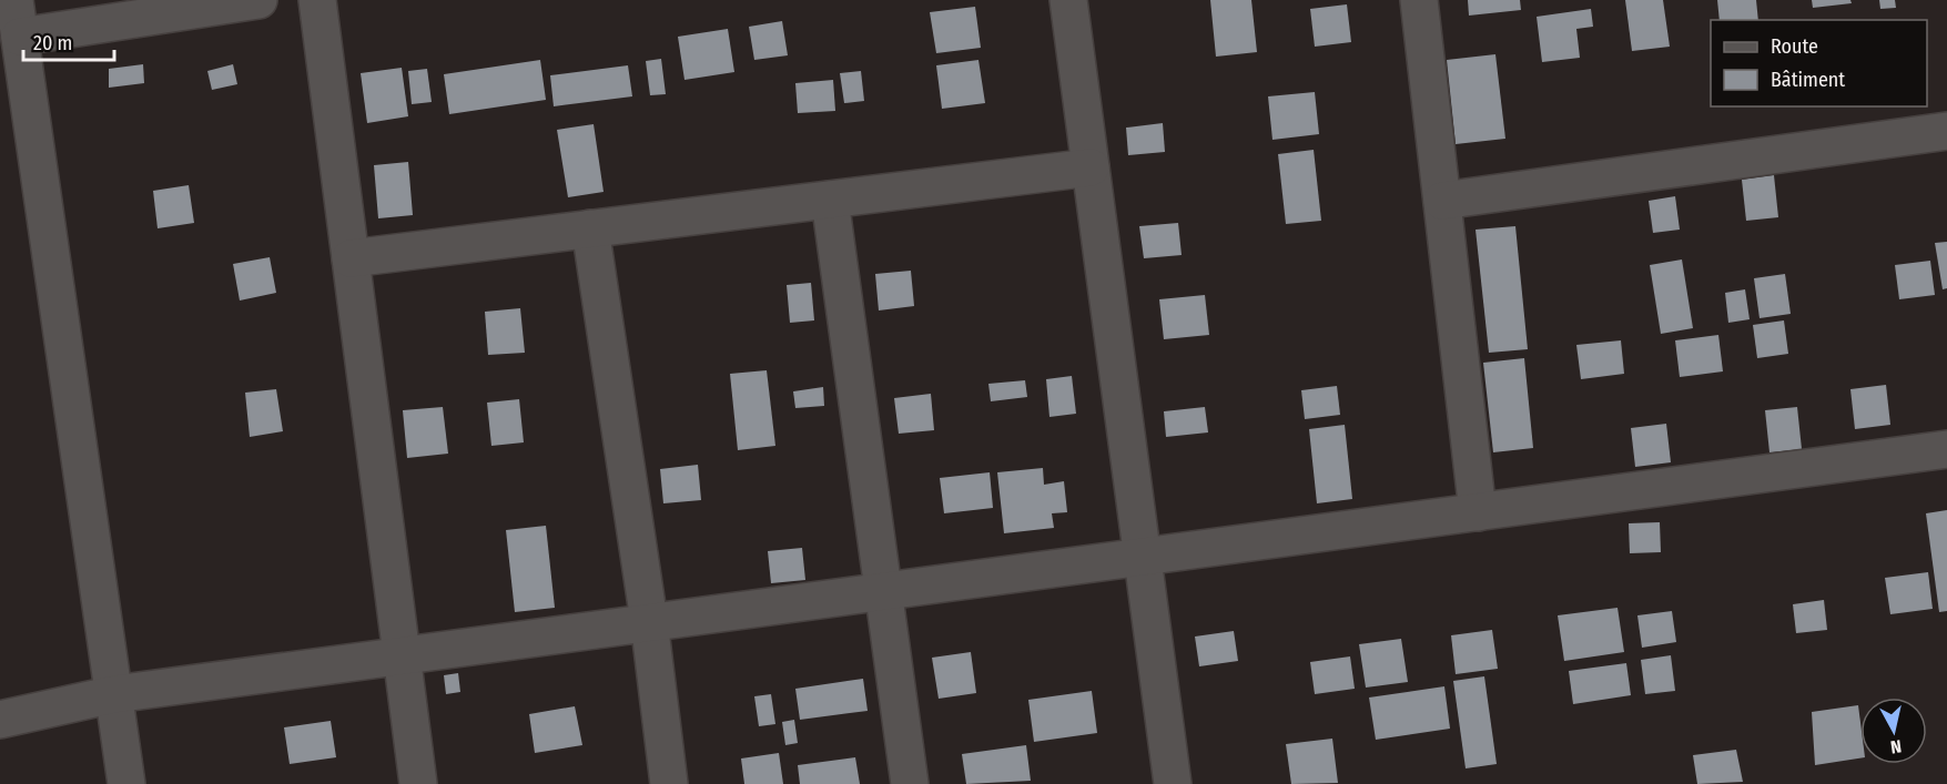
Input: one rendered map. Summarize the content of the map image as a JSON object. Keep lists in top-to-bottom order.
{
  "legend": ["Route", "Bâtiment"],
  "scale_bar": "20 m",
  "north": "bottom"
}
